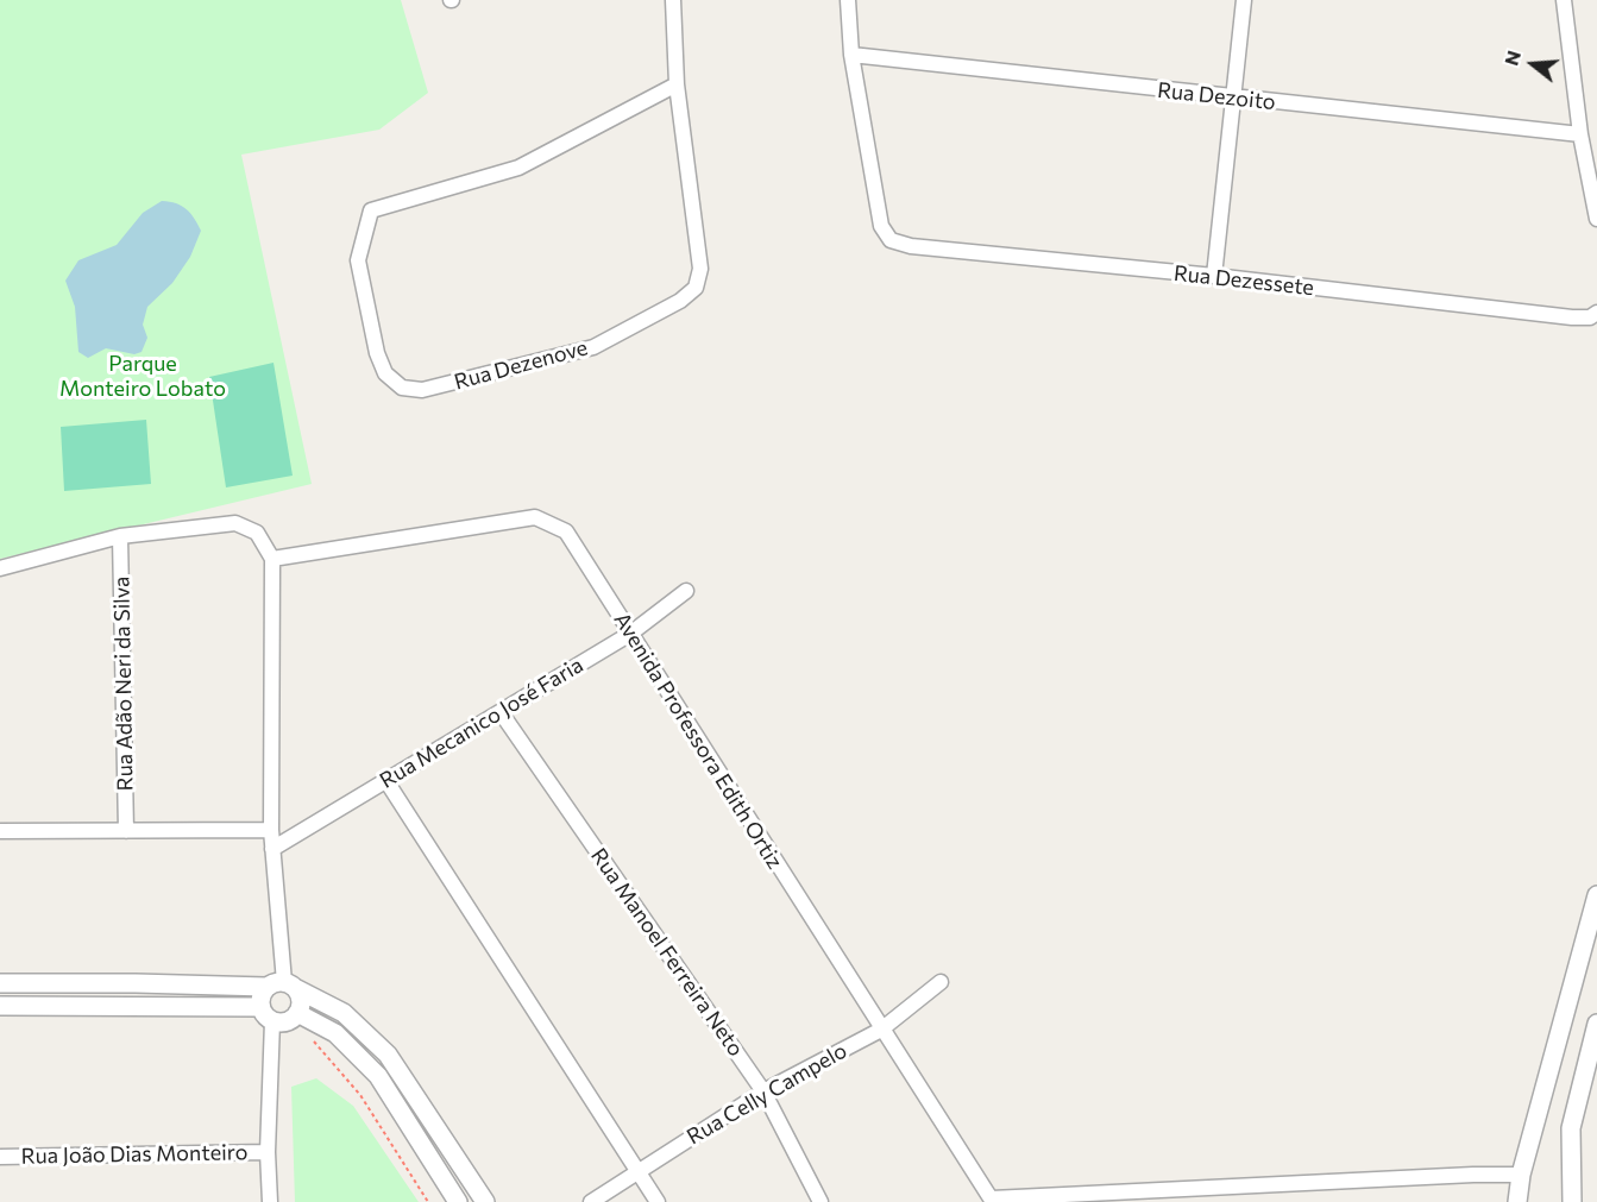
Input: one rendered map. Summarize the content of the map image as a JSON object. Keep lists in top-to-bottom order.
{
  "streets": {
    "street": [
      "Rua Dezoito",
      "Rua Dezessete",
      "Rua Dezenove",
      "Rua Adão Neri da Silva",
      "Rua Mecanico José Faria",
      "Avenida Professora Edith Ortiz",
      "Rua Manoel Ferreira Neto",
      "Rua Celly Campelo",
      "Rua João Dias Monteiro"
    ]
  },
  "crossings": [
    ["Rua Dezoito", "Rua Dezessete"],
    ["Rua Mecanico José Faria", "Avenida Professora Edith Ortiz"],
    ["Rua Mecanico José Faria", "Rua Manoel Ferreira Neto"],
    ["Avenida Professora Edith Ortiz", "Rua Celly Campelo"],
    ["Rua Manoel Ferreira Neto", "Rua Celly Campelo"]
  ],
  "parks": ["Parque Monteiro Lobato"],
  "north": "left"
}
